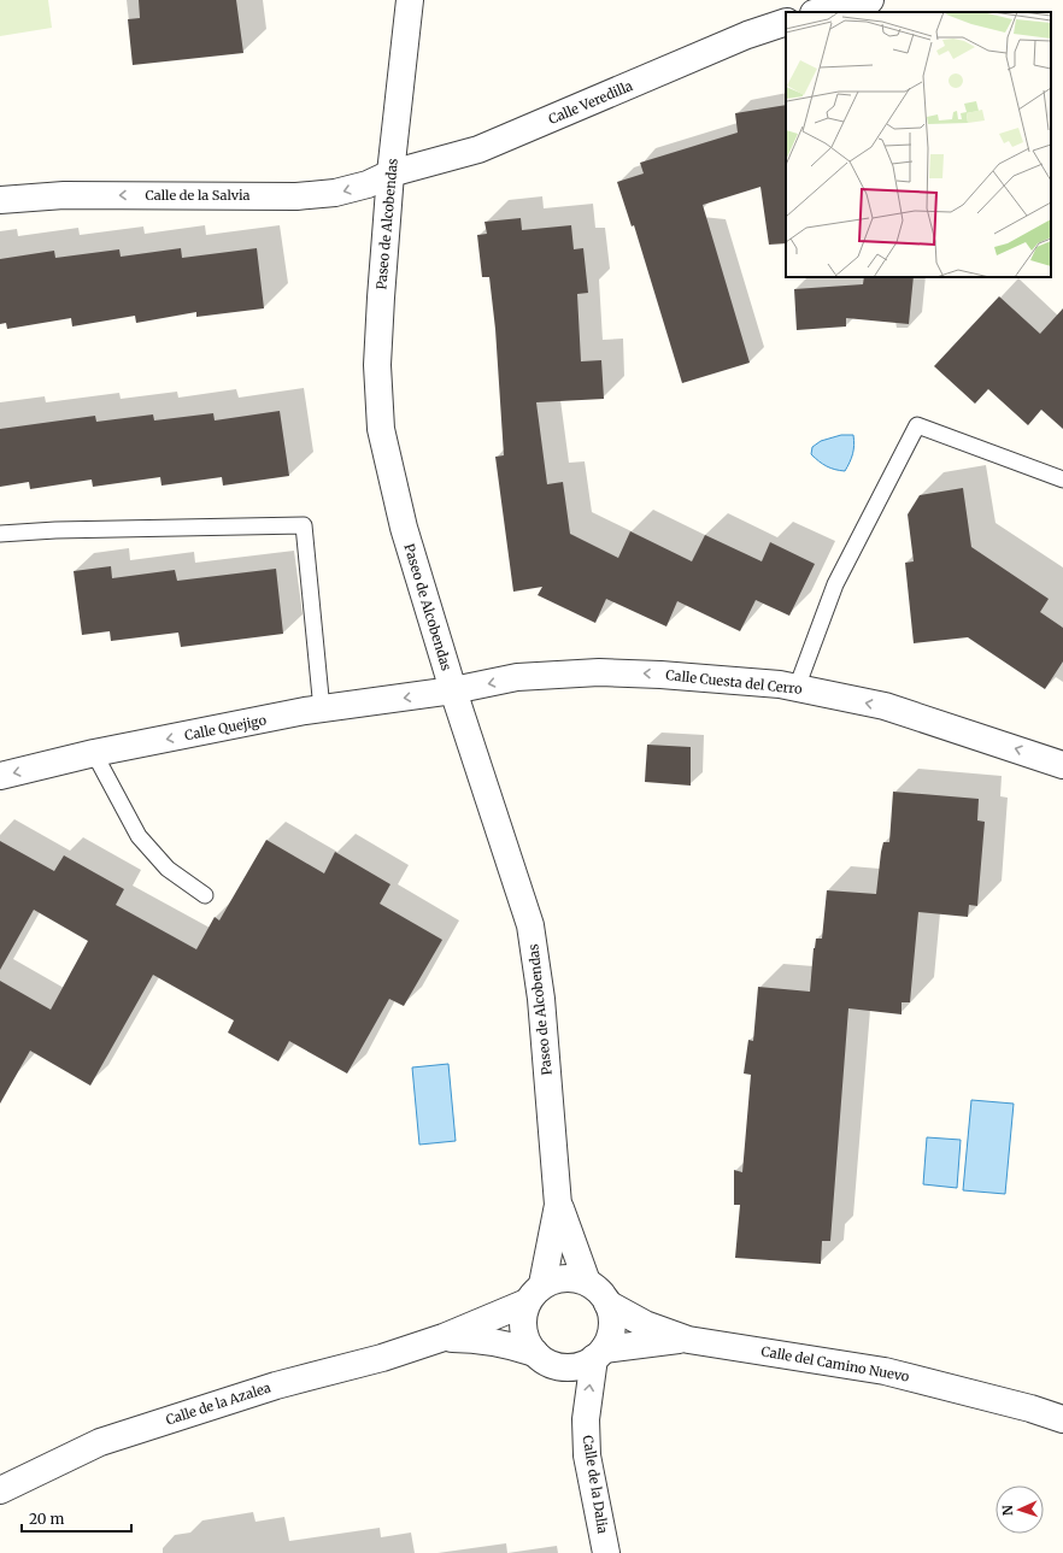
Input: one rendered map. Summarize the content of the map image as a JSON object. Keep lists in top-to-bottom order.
{
  "streets": {
    "street": [
      "Calle Veredilla",
      "Calle de la Salvia",
      "Paseo de Alcobendas",
      "Calle Cuesta del Cerro",
      "Calle Quejigo",
      "Calle del Camino Nuevo",
      "Calle de la Azalea",
      "Calle de la Dalia"
    ]
  },
  "crossings": [
    ["Calle Veredilla", "Calle de la Salvia"],
    ["Calle Veredilla", "Paseo de Alcobendas"],
    ["Calle de la Salvia", "Paseo de Alcobendas"],
    ["Paseo de Alcobendas", "Calle Cuesta del Cerro"],
    ["Paseo de Alcobendas", "Calle Quejigo"],
    ["Paseo de Alcobendas", "Calle del Camino Nuevo"],
    ["Paseo de Alcobendas", "Calle de la Azalea"],
    ["Paseo de Alcobendas", "Calle de la Dalia"],
    ["Calle Cuesta del Cerro", "Calle Quejigo"],
    ["Calle del Camino Nuevo", "Calle de la Azalea"],
    ["Calle del Camino Nuevo", "Calle de la Dalia"],
    ["Calle de la Azalea", "Calle de la Dalia"]
  ],
  "one_way": [
    "Calle de la Salvia",
    "Calle Cuesta del Cerro",
    "Calle Quejigo",
    "Calle de la Dalia"
  ],
  "scale_bar": "20 m",
  "north": "left"
}
